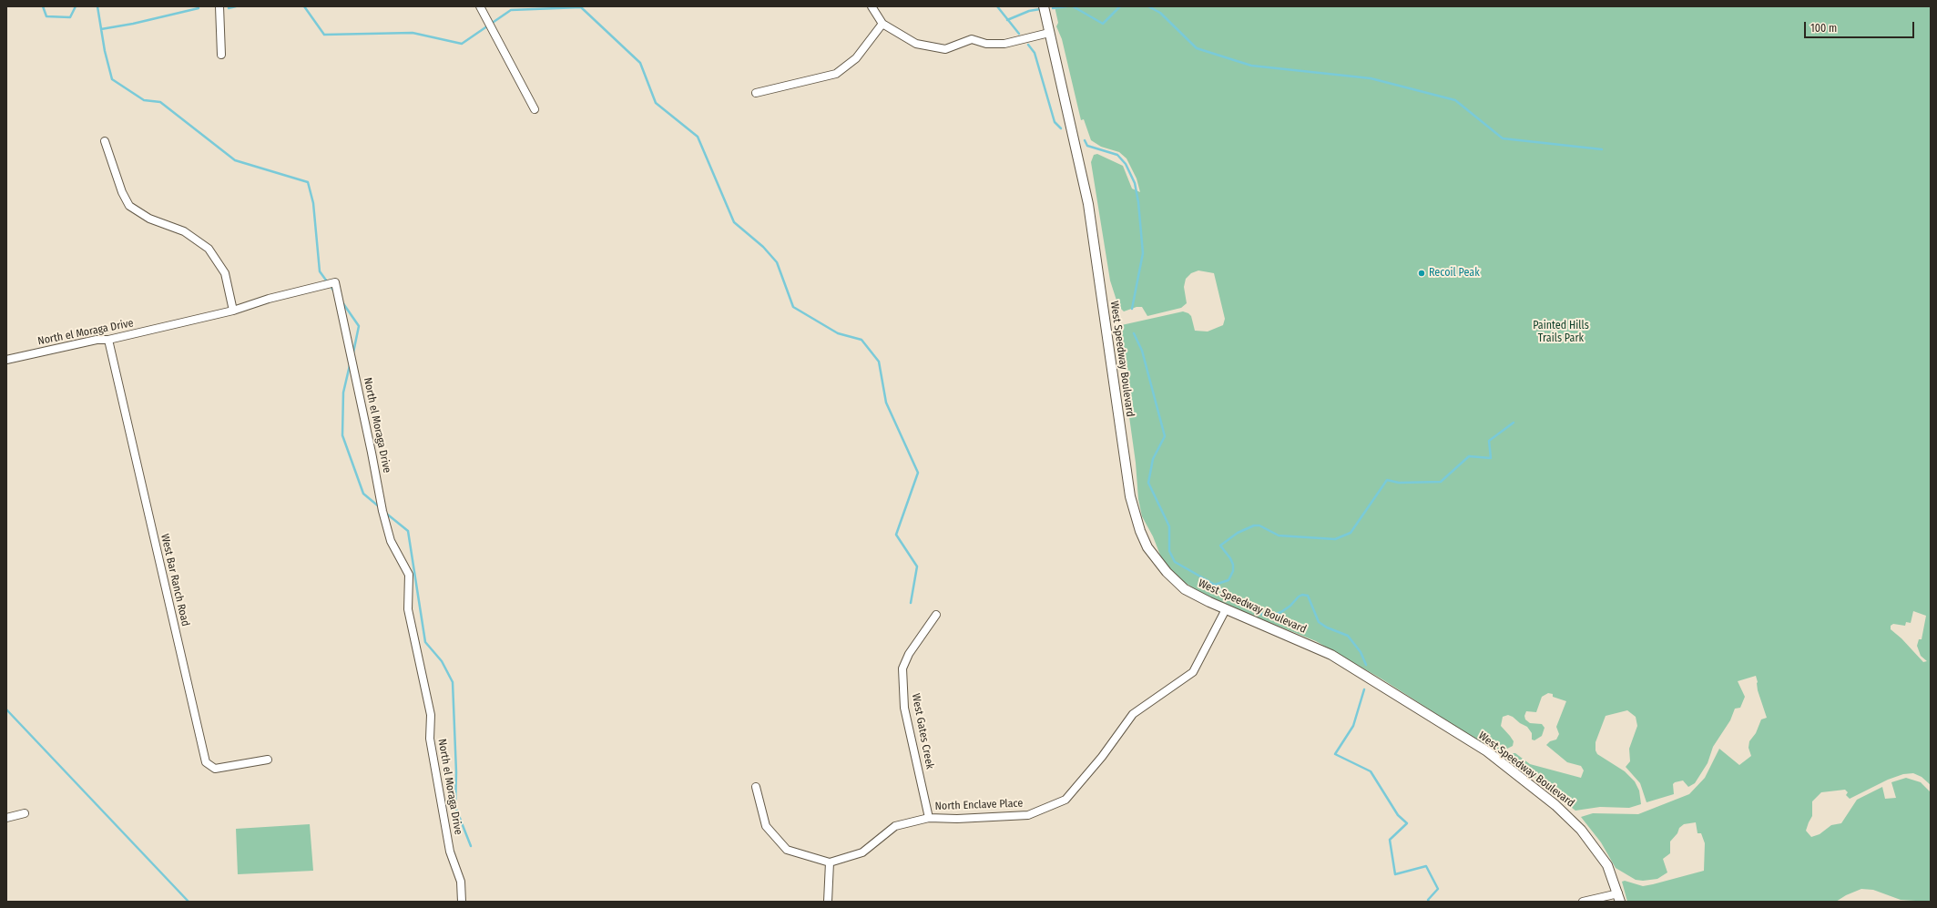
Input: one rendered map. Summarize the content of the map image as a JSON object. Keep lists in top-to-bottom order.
{
  "streets": {
    "main road": ["West Speedway Boulevard"],
    "street": [
      "North el Moraga Drive",
      "West Bar Ranch Road",
      "West Gates Creek",
      "North Enclave Place"
    ]
  },
  "crossings": [
    ["North el Moraga Drive", "West Bar Ranch Road"],
    ["West Speedway Boulevard", "North Enclave Place"],
    ["West Gates Creek", "North Enclave Place"]
  ],
  "parks": ["Painted Hills Trails Park"],
  "places": ["Recoil Peak"],
  "scale_bar": "100 m"
}
